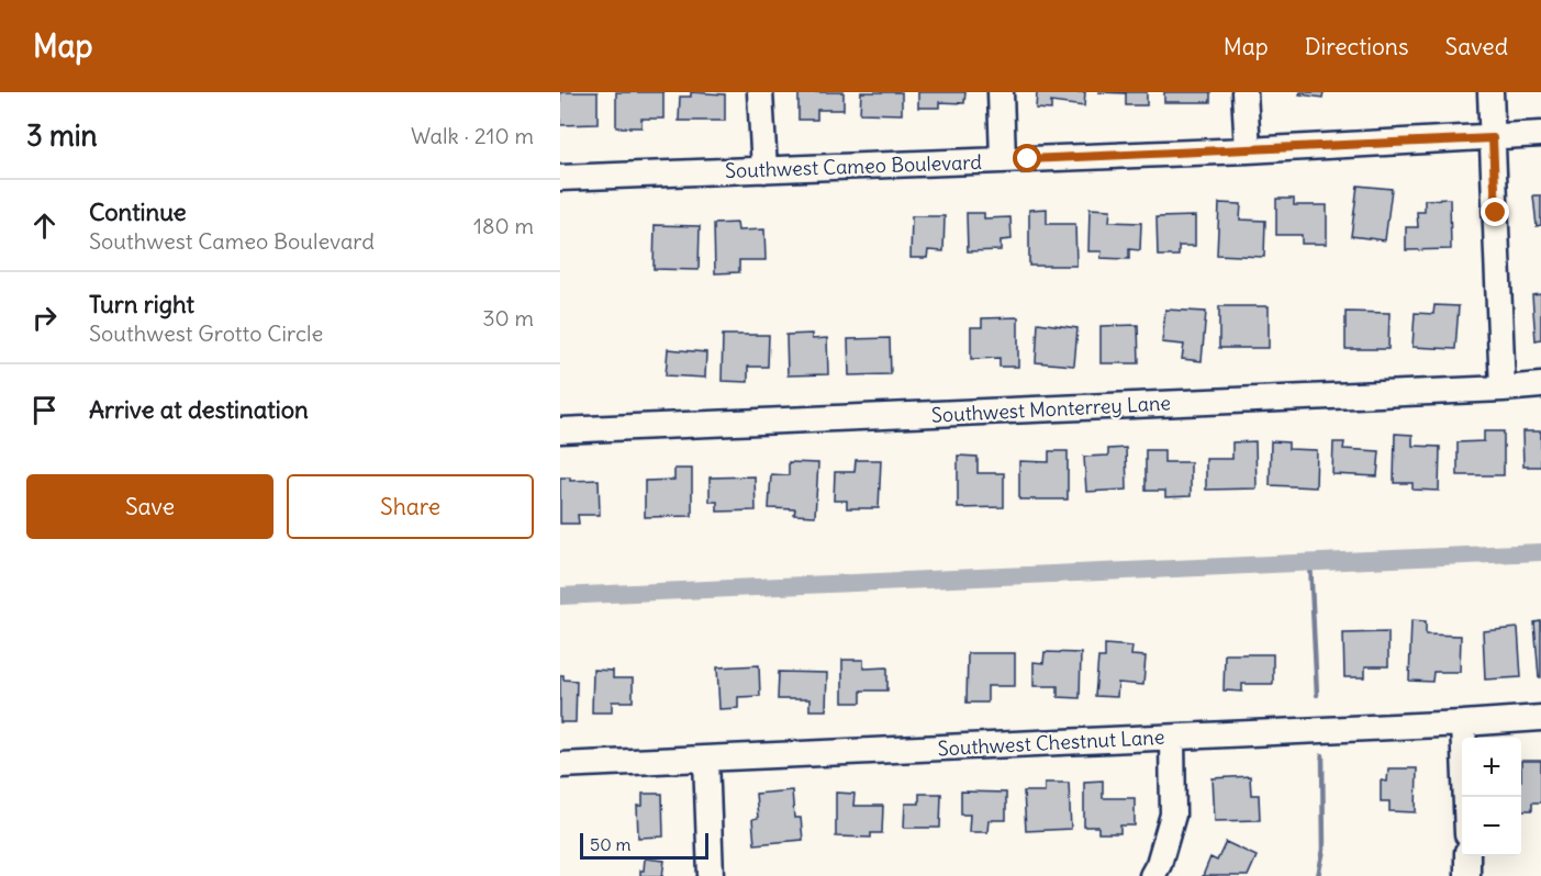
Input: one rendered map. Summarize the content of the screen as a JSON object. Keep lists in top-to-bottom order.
{
  "streets": {
    "street": ["Southwest Cameo Boulevard", "Southwest Monterrey Lane", "Southwest Chestnut Lane"]
  },
  "scale_bar": "50 m",
  "page": {
    "header": "Map",
    "nav": ["Map", "Directions", "Saved"],
    "heading": ["3 min", "Walk · 210 m"],
    "list": [
      ["Continue", "Southwest Cameo Boulevard", "180 m"],
      ["Turn right", "Southwest Grotto Circle", "30 m"],
      "Arrive at destination"
    ],
    "buttons": ["Save", "Share"],
    "map_buttons": ["+", "−"],
    "scale": "50 m"
  }
}
